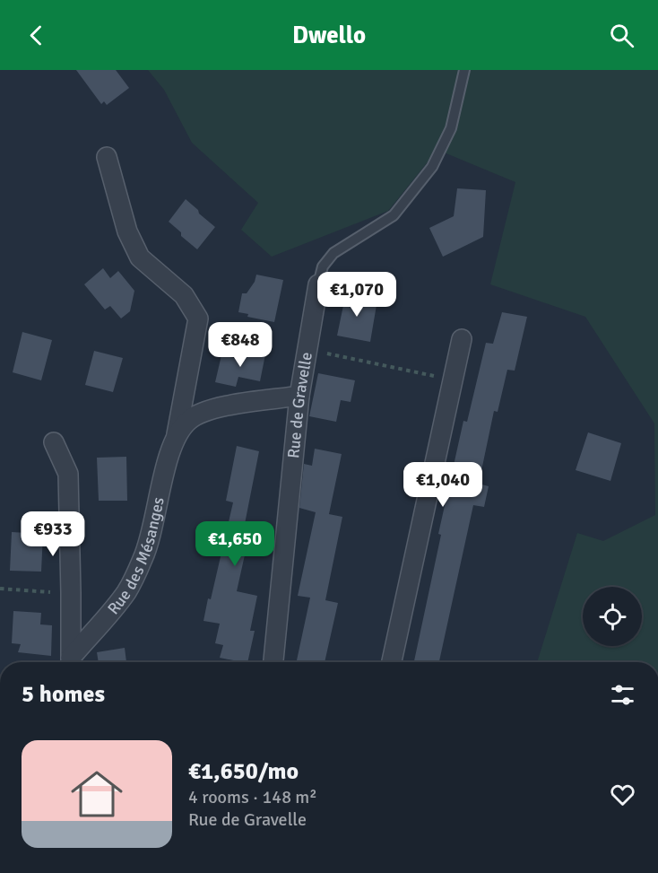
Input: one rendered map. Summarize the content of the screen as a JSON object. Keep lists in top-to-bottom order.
{
  "streets": {
    "street": ["Rue de Gravelle", "Rue des Mésanges"]
  },
  "crossings": [
    ["Rue de Gravelle", "Rue des Mésanges"]
  ],
  "page": {
    "header": "Dwello",
    "price": [
      "€1,070",
      "€848",
      "€1,040",
      "€933",
      "€1,650"
    ],
    "heading": "5 homes",
    "list": [
      {
        "name": "€1,650/mo",
        "note": "4 rooms · 148 m² · Rue de Gravelle"
      }
    ]
  }
}
